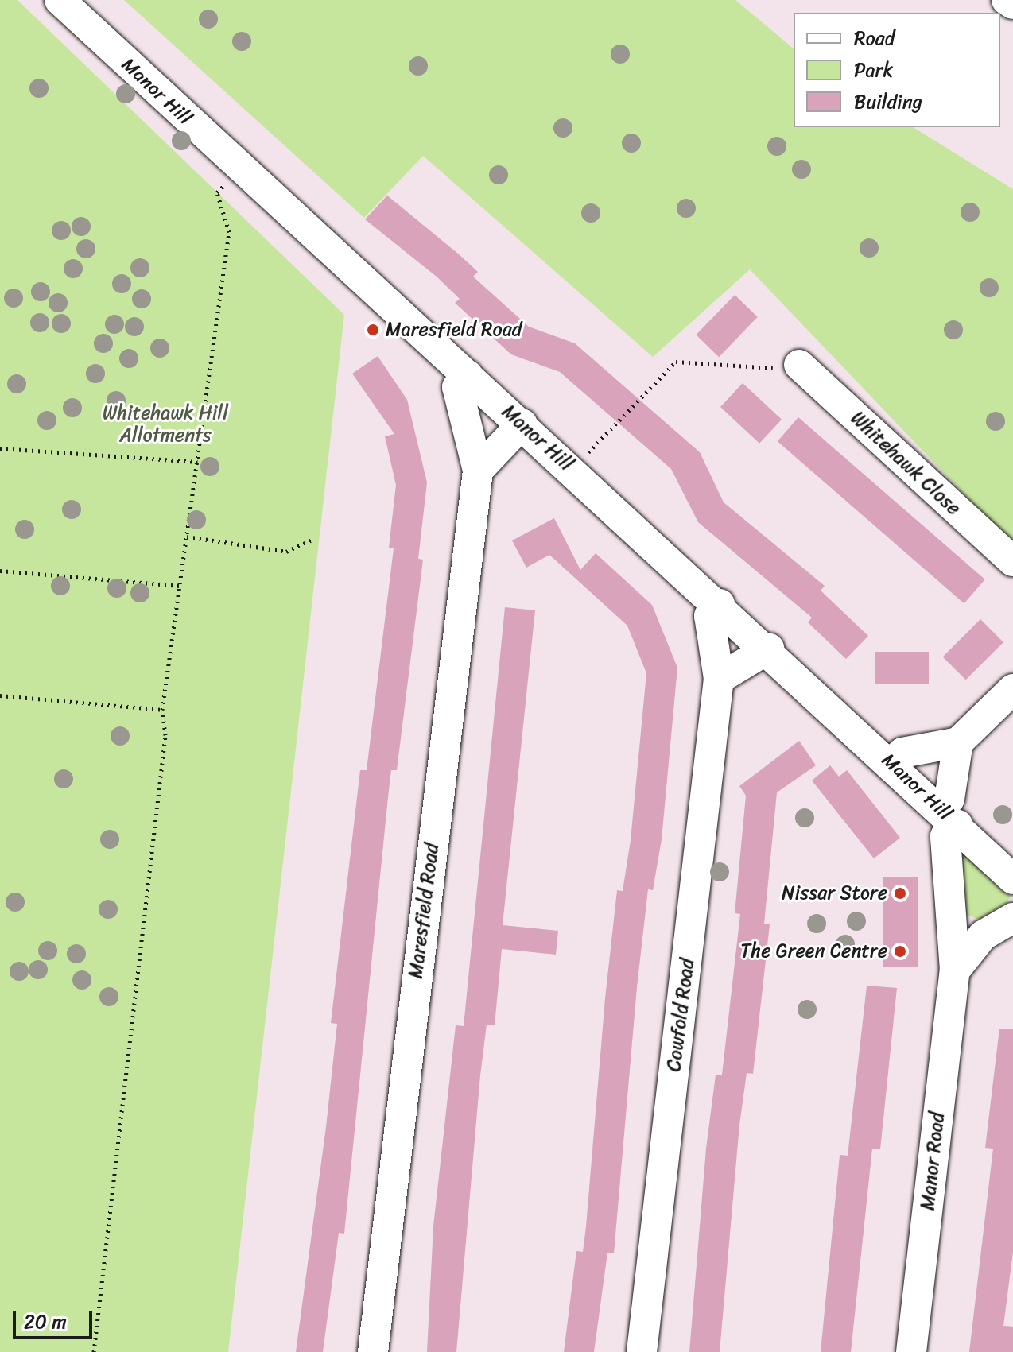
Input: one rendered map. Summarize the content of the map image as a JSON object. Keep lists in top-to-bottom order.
{
  "streets": {
    "street": [
      "Manor Hill",
      "Whitehawk Close",
      "Maresfield Road",
      "Cowfold Road",
      "Manor Road"
    ]
  },
  "crossings": [
    ["Manor Hill", "Maresfield Road"],
    ["Manor Hill", "Cowfold Road"],
    ["Manor Hill", "Manor Road"]
  ],
  "parks": ["Whitehawk Hill Allotments"],
  "places": ["Maresfield Road", "Nissar Store", "The Green Centre"],
  "legend": ["Road", "Park", "Building"],
  "scale_bar": "20 m"
}
